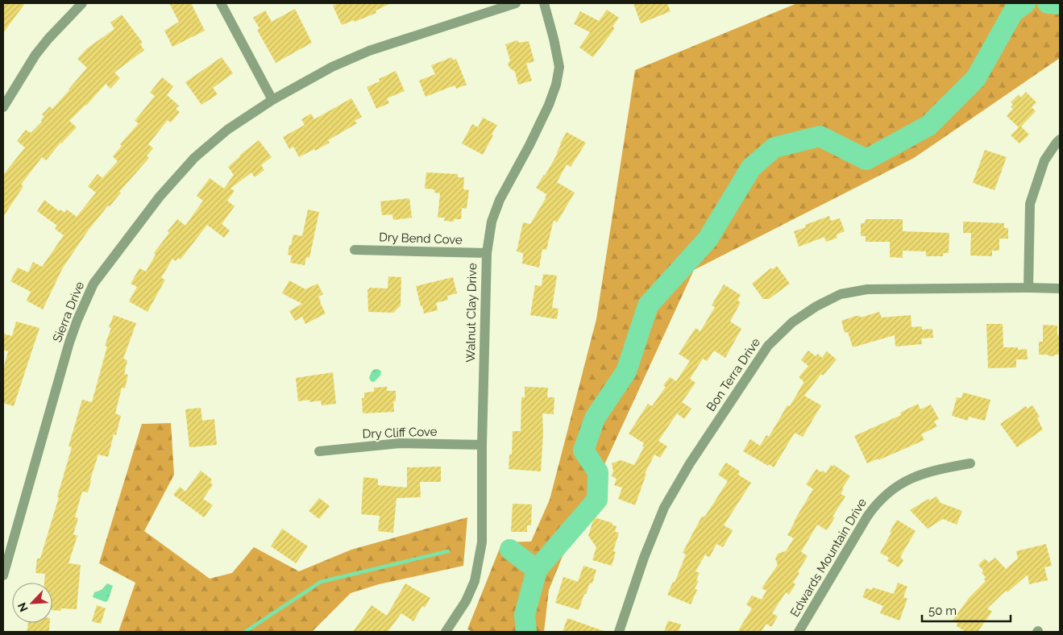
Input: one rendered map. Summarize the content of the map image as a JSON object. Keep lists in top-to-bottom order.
{
  "streets": {
    "street": [
      "Dry Bend Cove",
      "Sierra Drive",
      "Walnut Clay Drive",
      "Bon Terra Drive",
      "Dry Cliff Cove",
      "Edwards Mountain Drive"
    ]
  },
  "crossings": [
    ["Dry Bend Cove", "Walnut Clay Drive"],
    ["Walnut Clay Drive", "Dry Cliff Cove"]
  ],
  "scale_bar": "50 m",
  "north": "bottom left"
}
